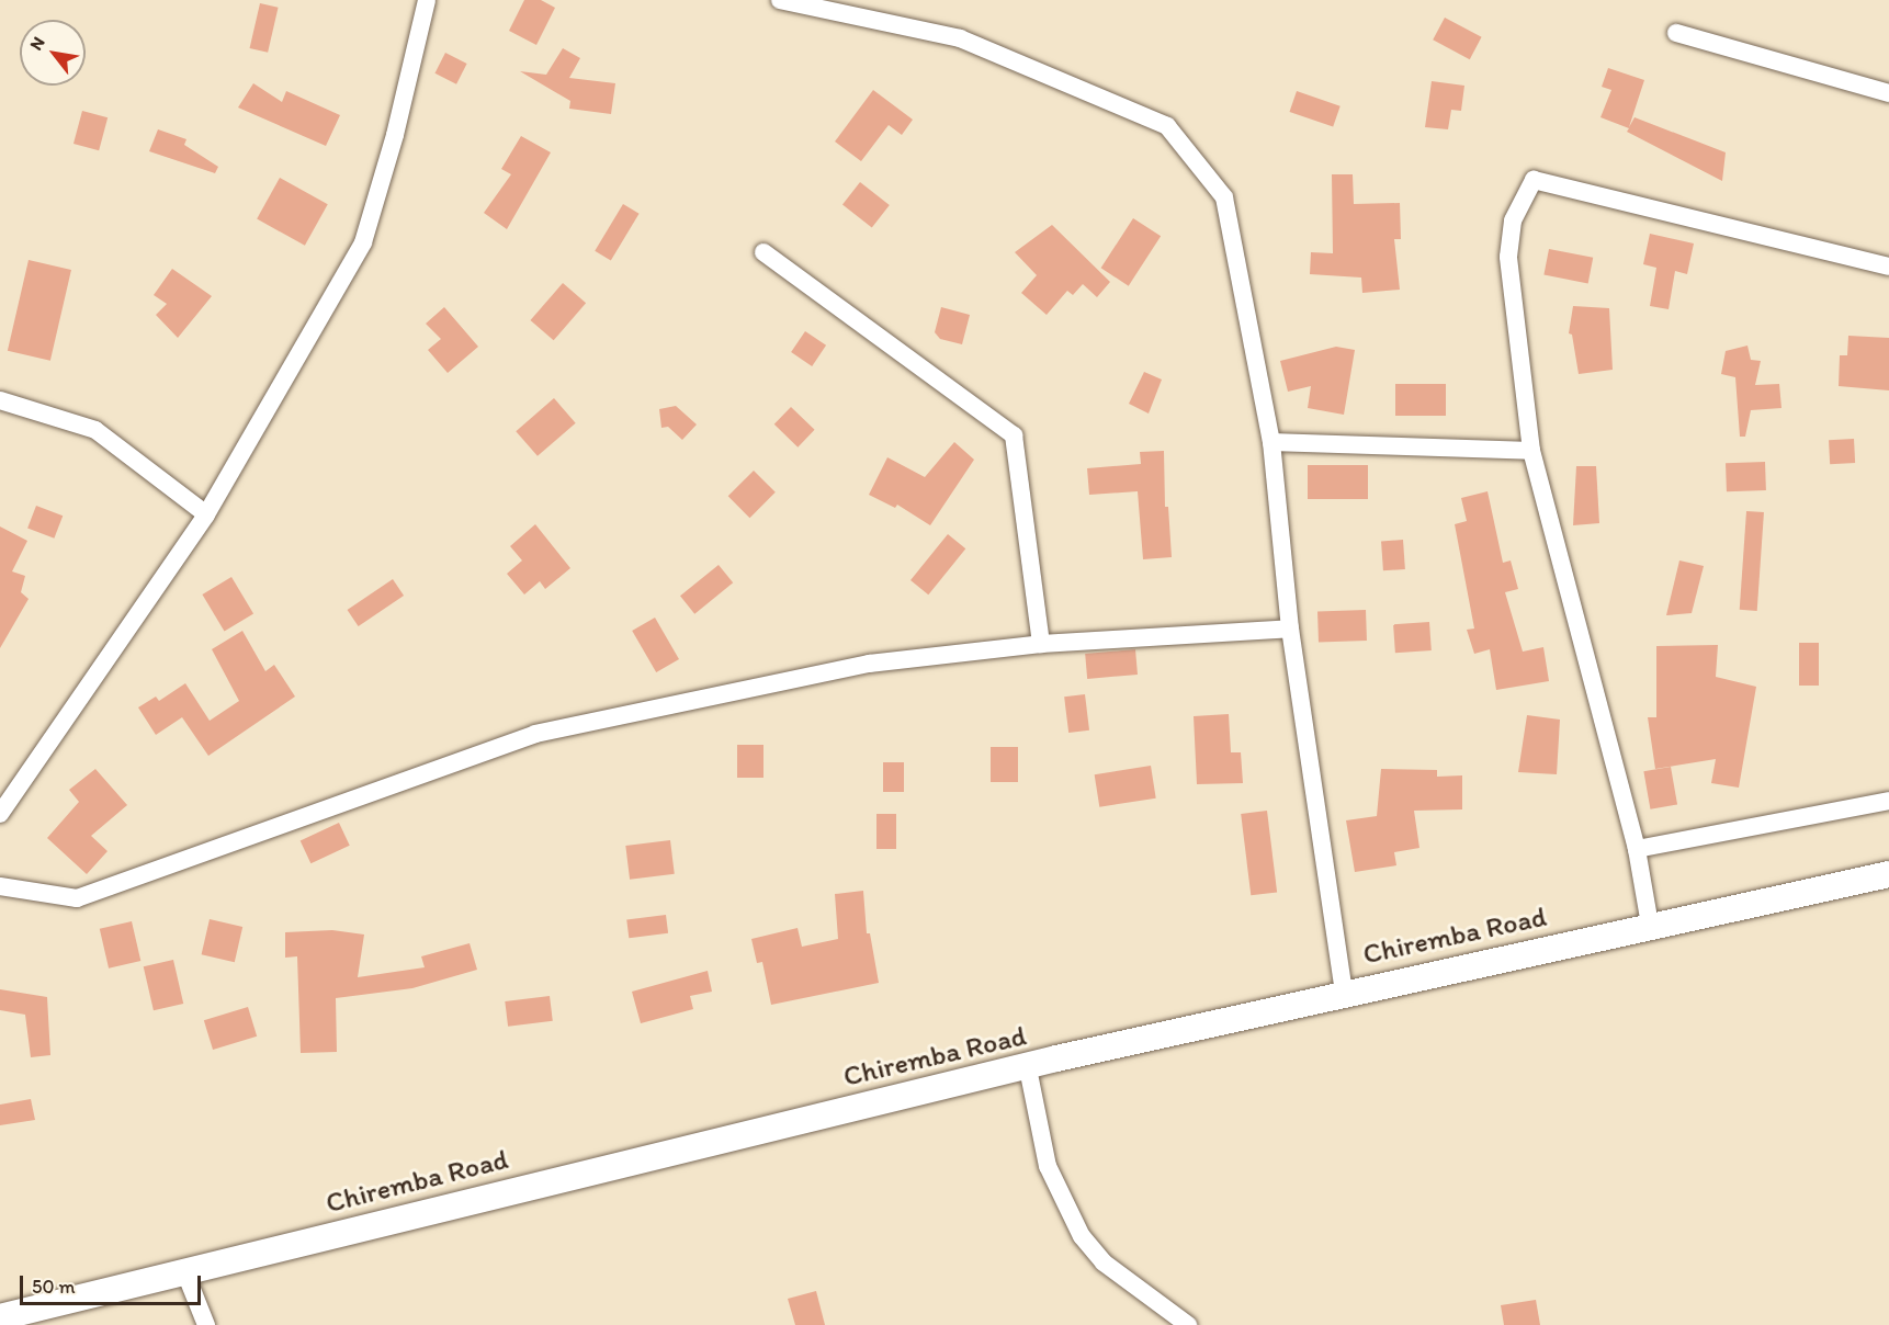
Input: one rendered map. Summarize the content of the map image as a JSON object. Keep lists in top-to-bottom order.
{
  "streets": {
    "main road": ["Chiremba Road"]
  },
  "scale_bar": "50 m",
  "north": "top left"
}
